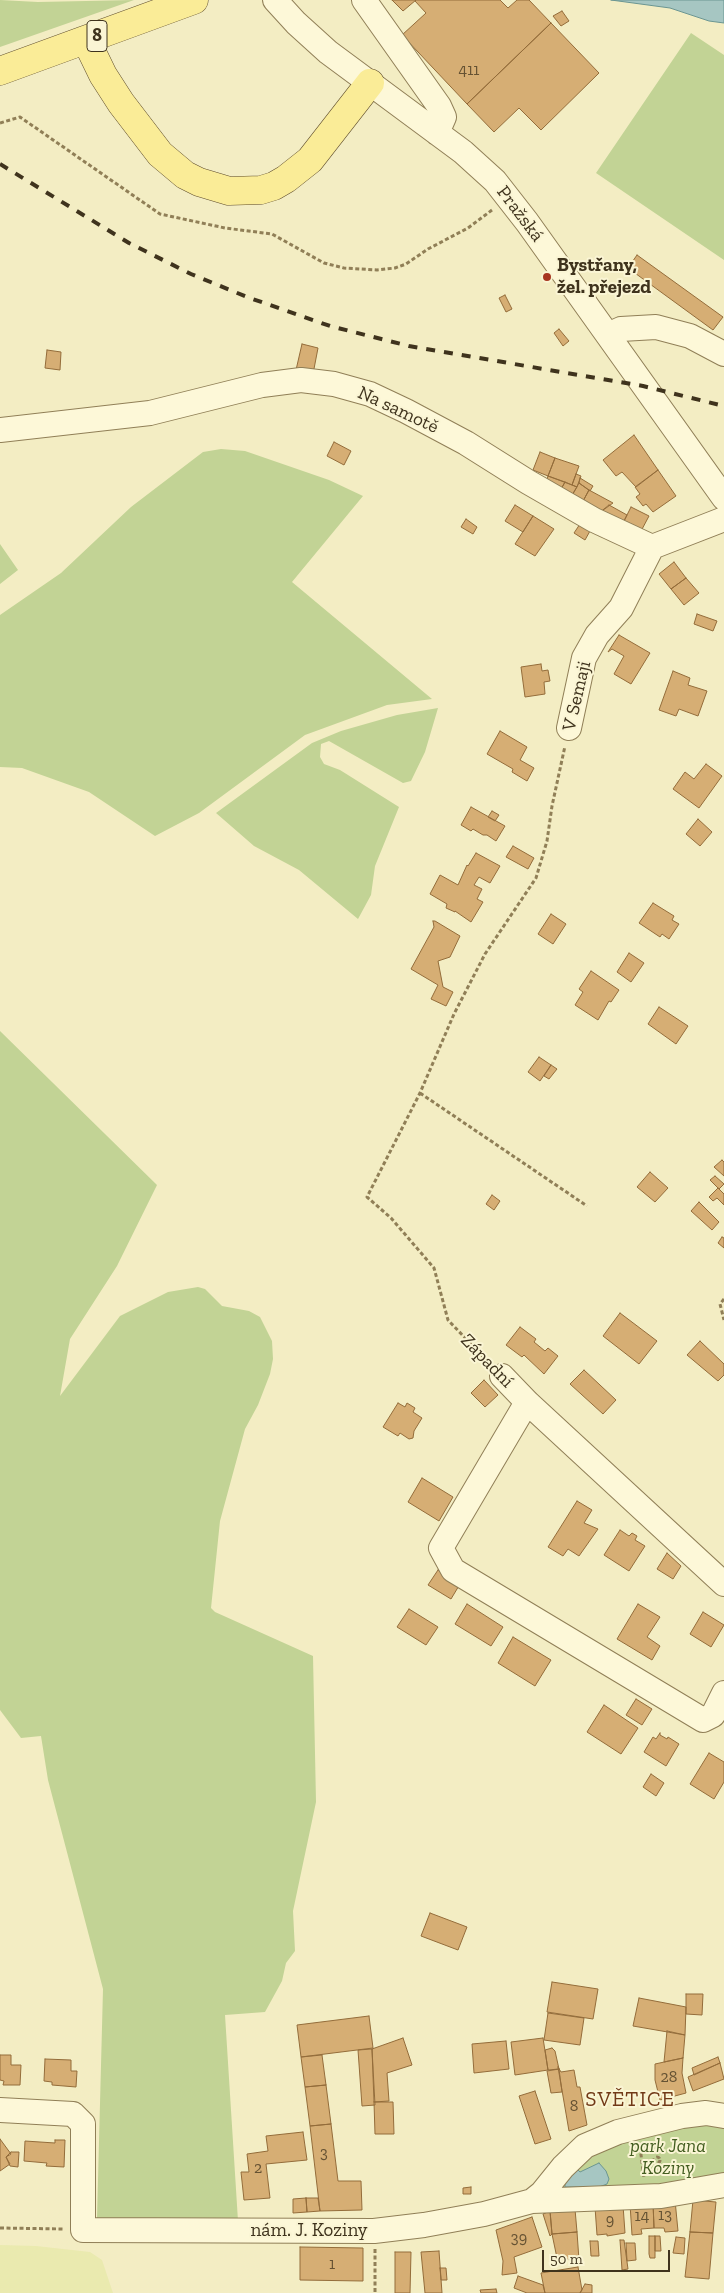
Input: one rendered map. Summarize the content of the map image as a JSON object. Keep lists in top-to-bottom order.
{
  "streets": {
    "main road": ["8"],
    "street": [
      "Pražská",
      "Na samotě",
      "V Semaji",
      "Západní",
      "nám. J. Koziny"
    ]
  },
  "crossings": [
    ["Na samotě", "V Semaji"],
    ["V Semaji", "Západní"]
  ],
  "districts": ["SVĚTICE"],
  "parks": ["park Jana Koziny"],
  "places": ["Bystřany, žel. přejezd"],
  "house_numbers": [
    "411",
    "28",
    "8",
    "3",
    "2",
    "13",
    "14",
    "9",
    "39",
    "1"
  ],
  "scale_bar": "50 m"
}
